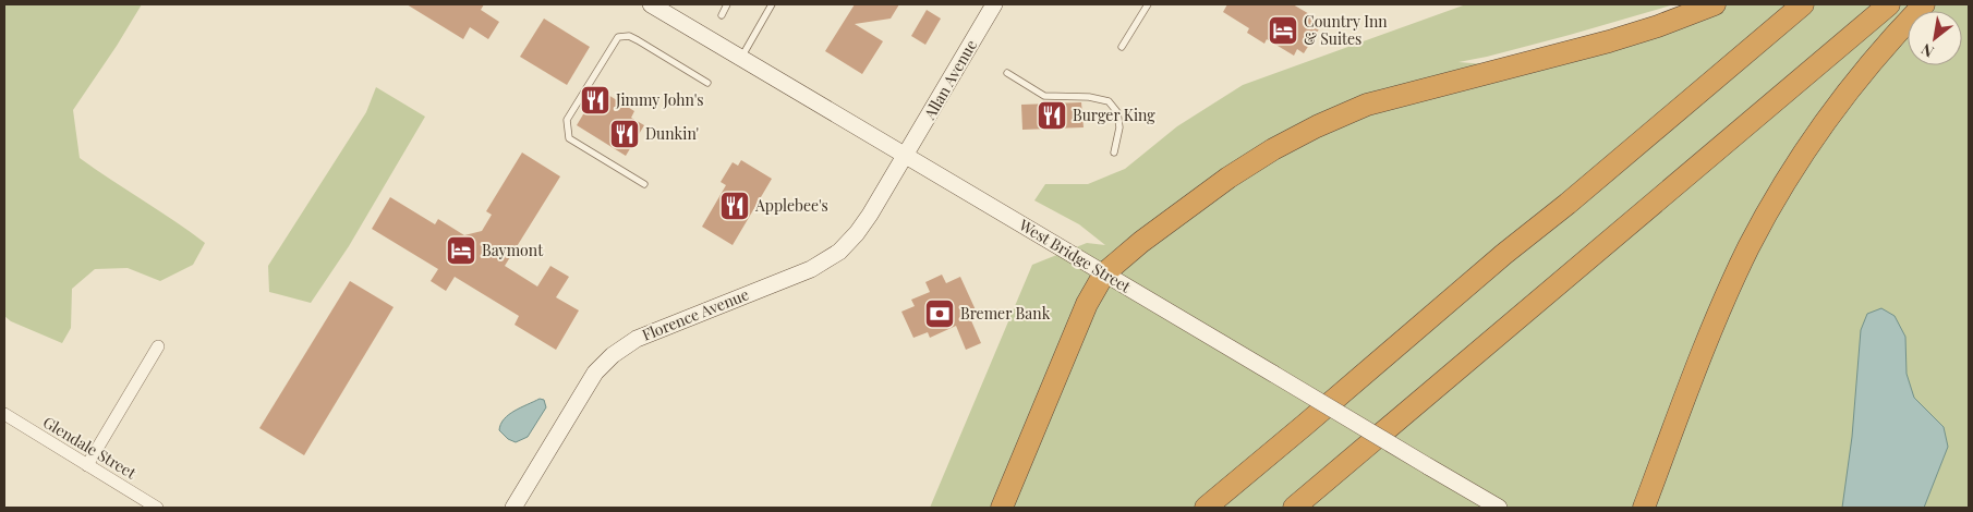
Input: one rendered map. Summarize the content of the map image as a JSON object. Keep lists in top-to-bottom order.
{
  "streets": {
    "main road": ["Allan Avenue", "West Bridge Street", "Florence Avenue"],
    "street": ["Glendale Street"]
  },
  "crossings": [
    ["Allan Avenue", "West Bridge Street"],
    ["Allan Avenue", "Florence Avenue"],
    ["West Bridge Street", "Florence Avenue"]
  ],
  "places": {
    "hotel": ["Country Inn & Suites", "Baymont"],
    "restaurant": [
      "Jimmy John's",
      "Burger King",
      "Dunkin'",
      "Applebee's"
    ],
    "bank": ["Bremer Bank"]
  },
  "north": "bottom left"
}
